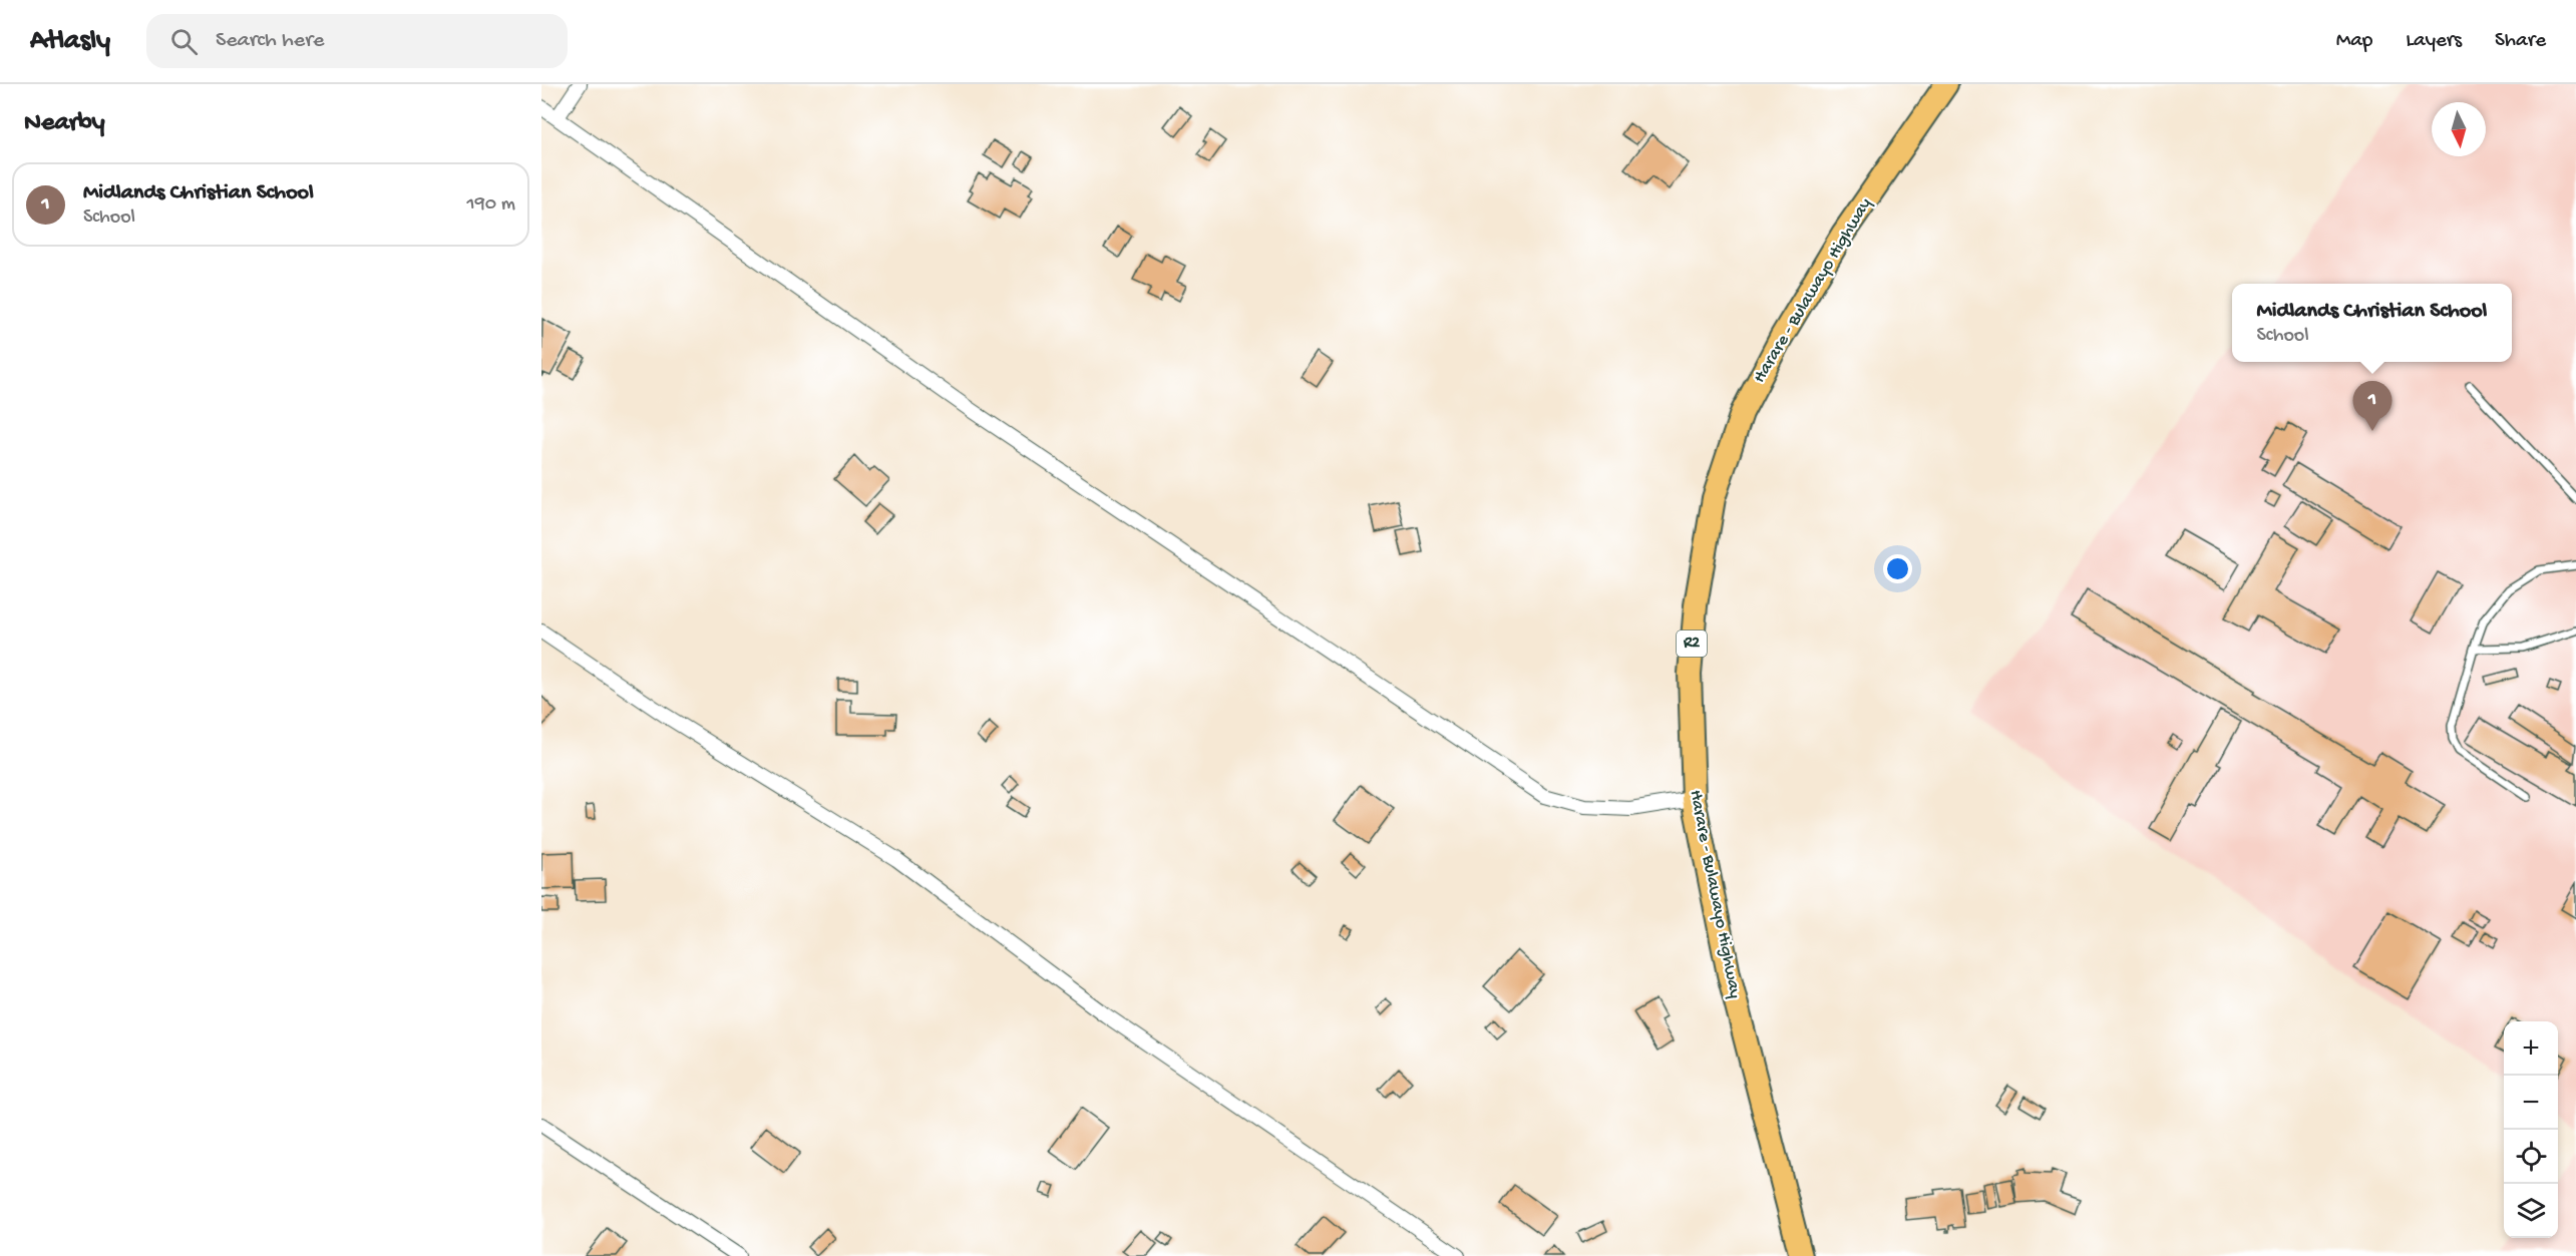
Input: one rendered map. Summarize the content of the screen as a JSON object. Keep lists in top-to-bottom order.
{
  "streets": {
    "highway": ["Harare - Bulawayo Highway", "R2"]
  },
  "north": "bottom",
  "page": {
    "header": "Atlasly",
    "search": "Search here",
    "nav": ["Map", "Layers", "Share"],
    "heading": "Nearby",
    "list": [
      {
        "mark": "1",
        "name": "Midlands Christian School",
        "note": "School",
        "value": "190 m"
      }
    ],
    "popup": ["Midlands Christian School", "School"],
    "pins": "1",
    "map_buttons": ["+", "−"]
  }
}
